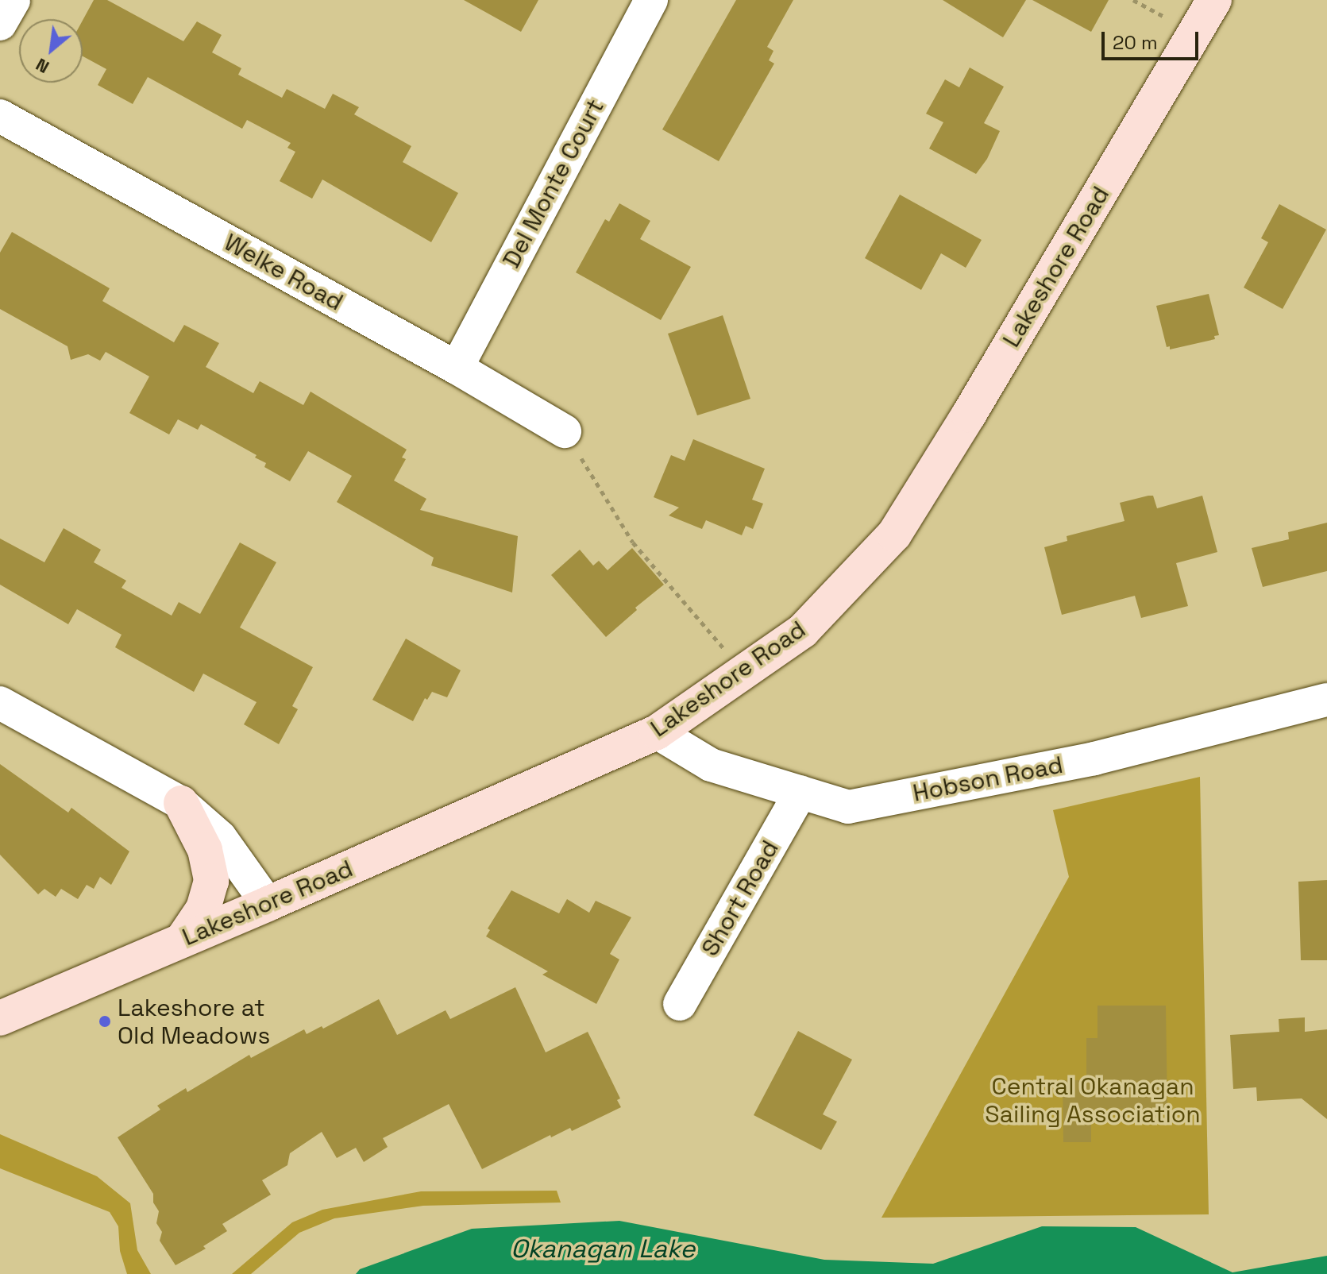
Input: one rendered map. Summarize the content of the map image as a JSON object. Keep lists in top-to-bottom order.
{
  "streets": {
    "main road": ["Lakeshore Road"],
    "street": [
      "Del Monte Court",
      "Welke Road",
      "Hobson Road",
      "Short Road"
    ]
  },
  "crossings": [
    ["Del Monte Court", "Welke Road"],
    ["Lakeshore Road", "Hobson Road"],
    ["Hobson Road", "Short Road"]
  ],
  "water": ["Okanagan Lake"],
  "parks": ["Central Okanagan Sailing Association"],
  "places": ["Lakeshore at Old Meadows"],
  "scale_bar": "20 m",
  "north": "bottom left"
}
